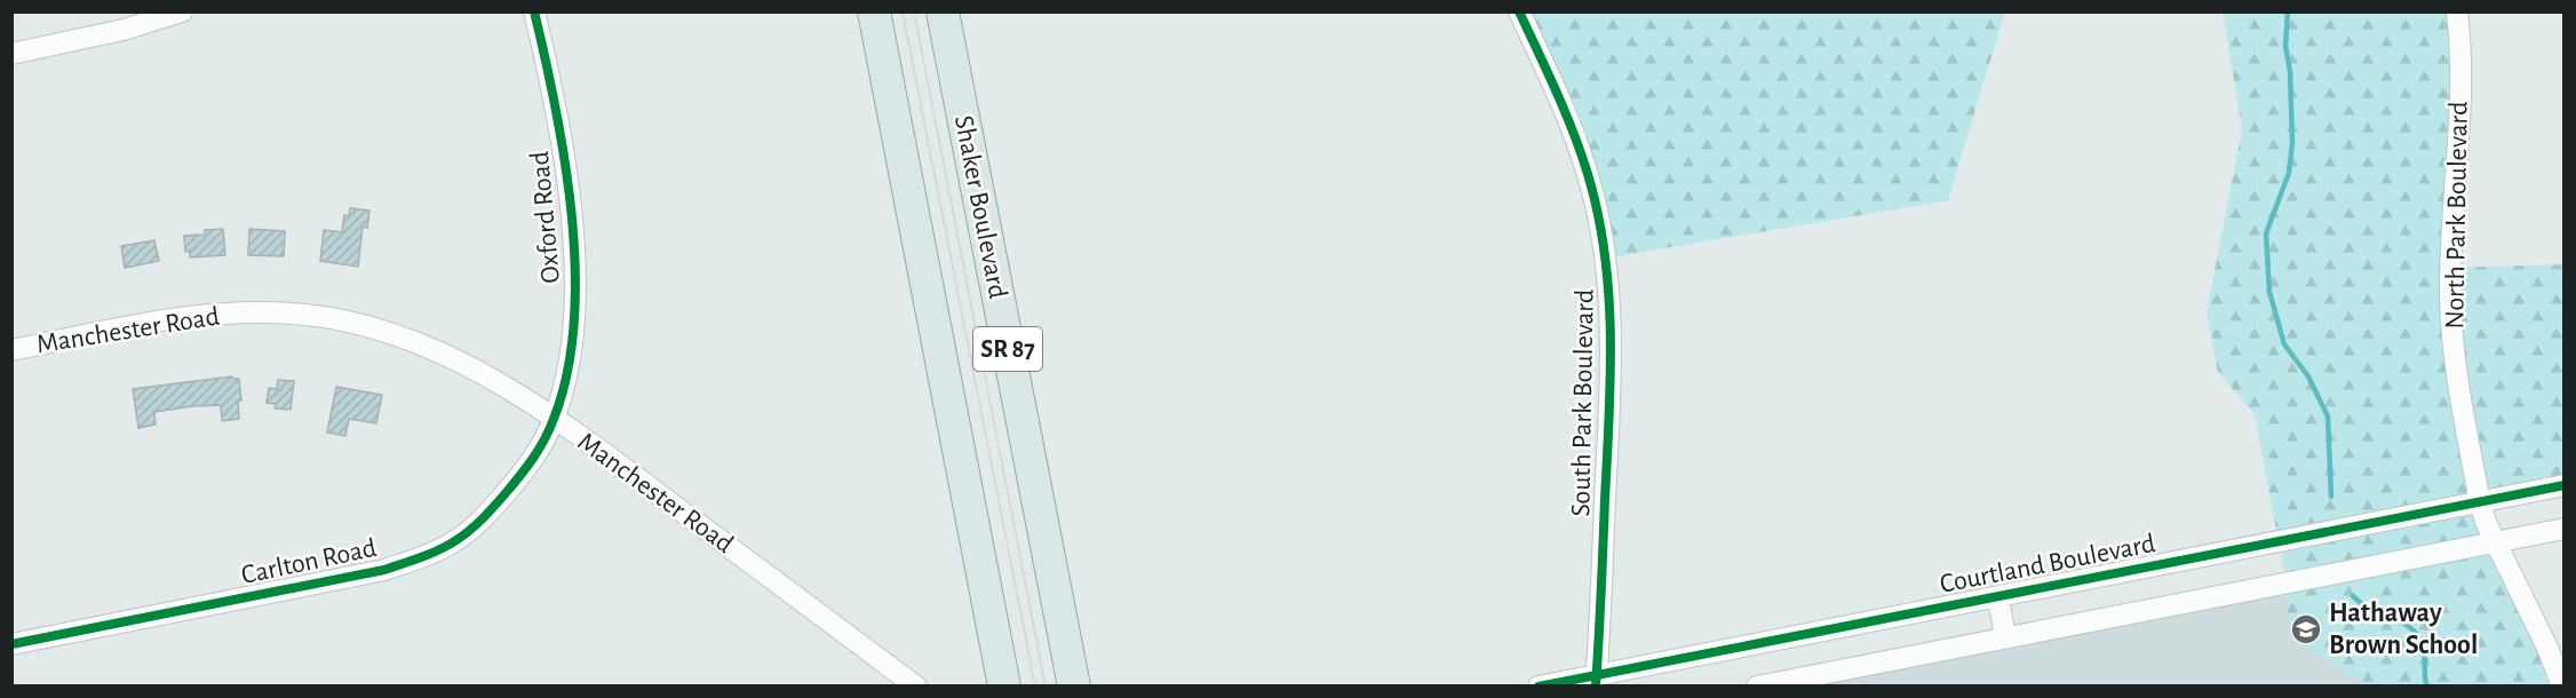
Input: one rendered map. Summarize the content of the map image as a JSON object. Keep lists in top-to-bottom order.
{
  "streets": {
    "main road": ["Shaker Boulevard", "SR 87"],
    "street": [
      "North Park Boulevard",
      "Oxford Road",
      "Manchester Road",
      "South Park Boulevard",
      "Carlton Road",
      "Courtland Boulevard"
    ]
  },
  "crossings": [
    ["North Park Boulevard", "Courtland Boulevard"],
    ["Oxford Road", "Manchester Road"],
    ["Oxford Road", "Carlton Road"],
    ["Manchester Road", "Carlton Road"],
    ["South Park Boulevard", "Courtland Boulevard"]
  ],
  "places": {
    "school or university": ["Hathaway Brown School"]
  }
}
